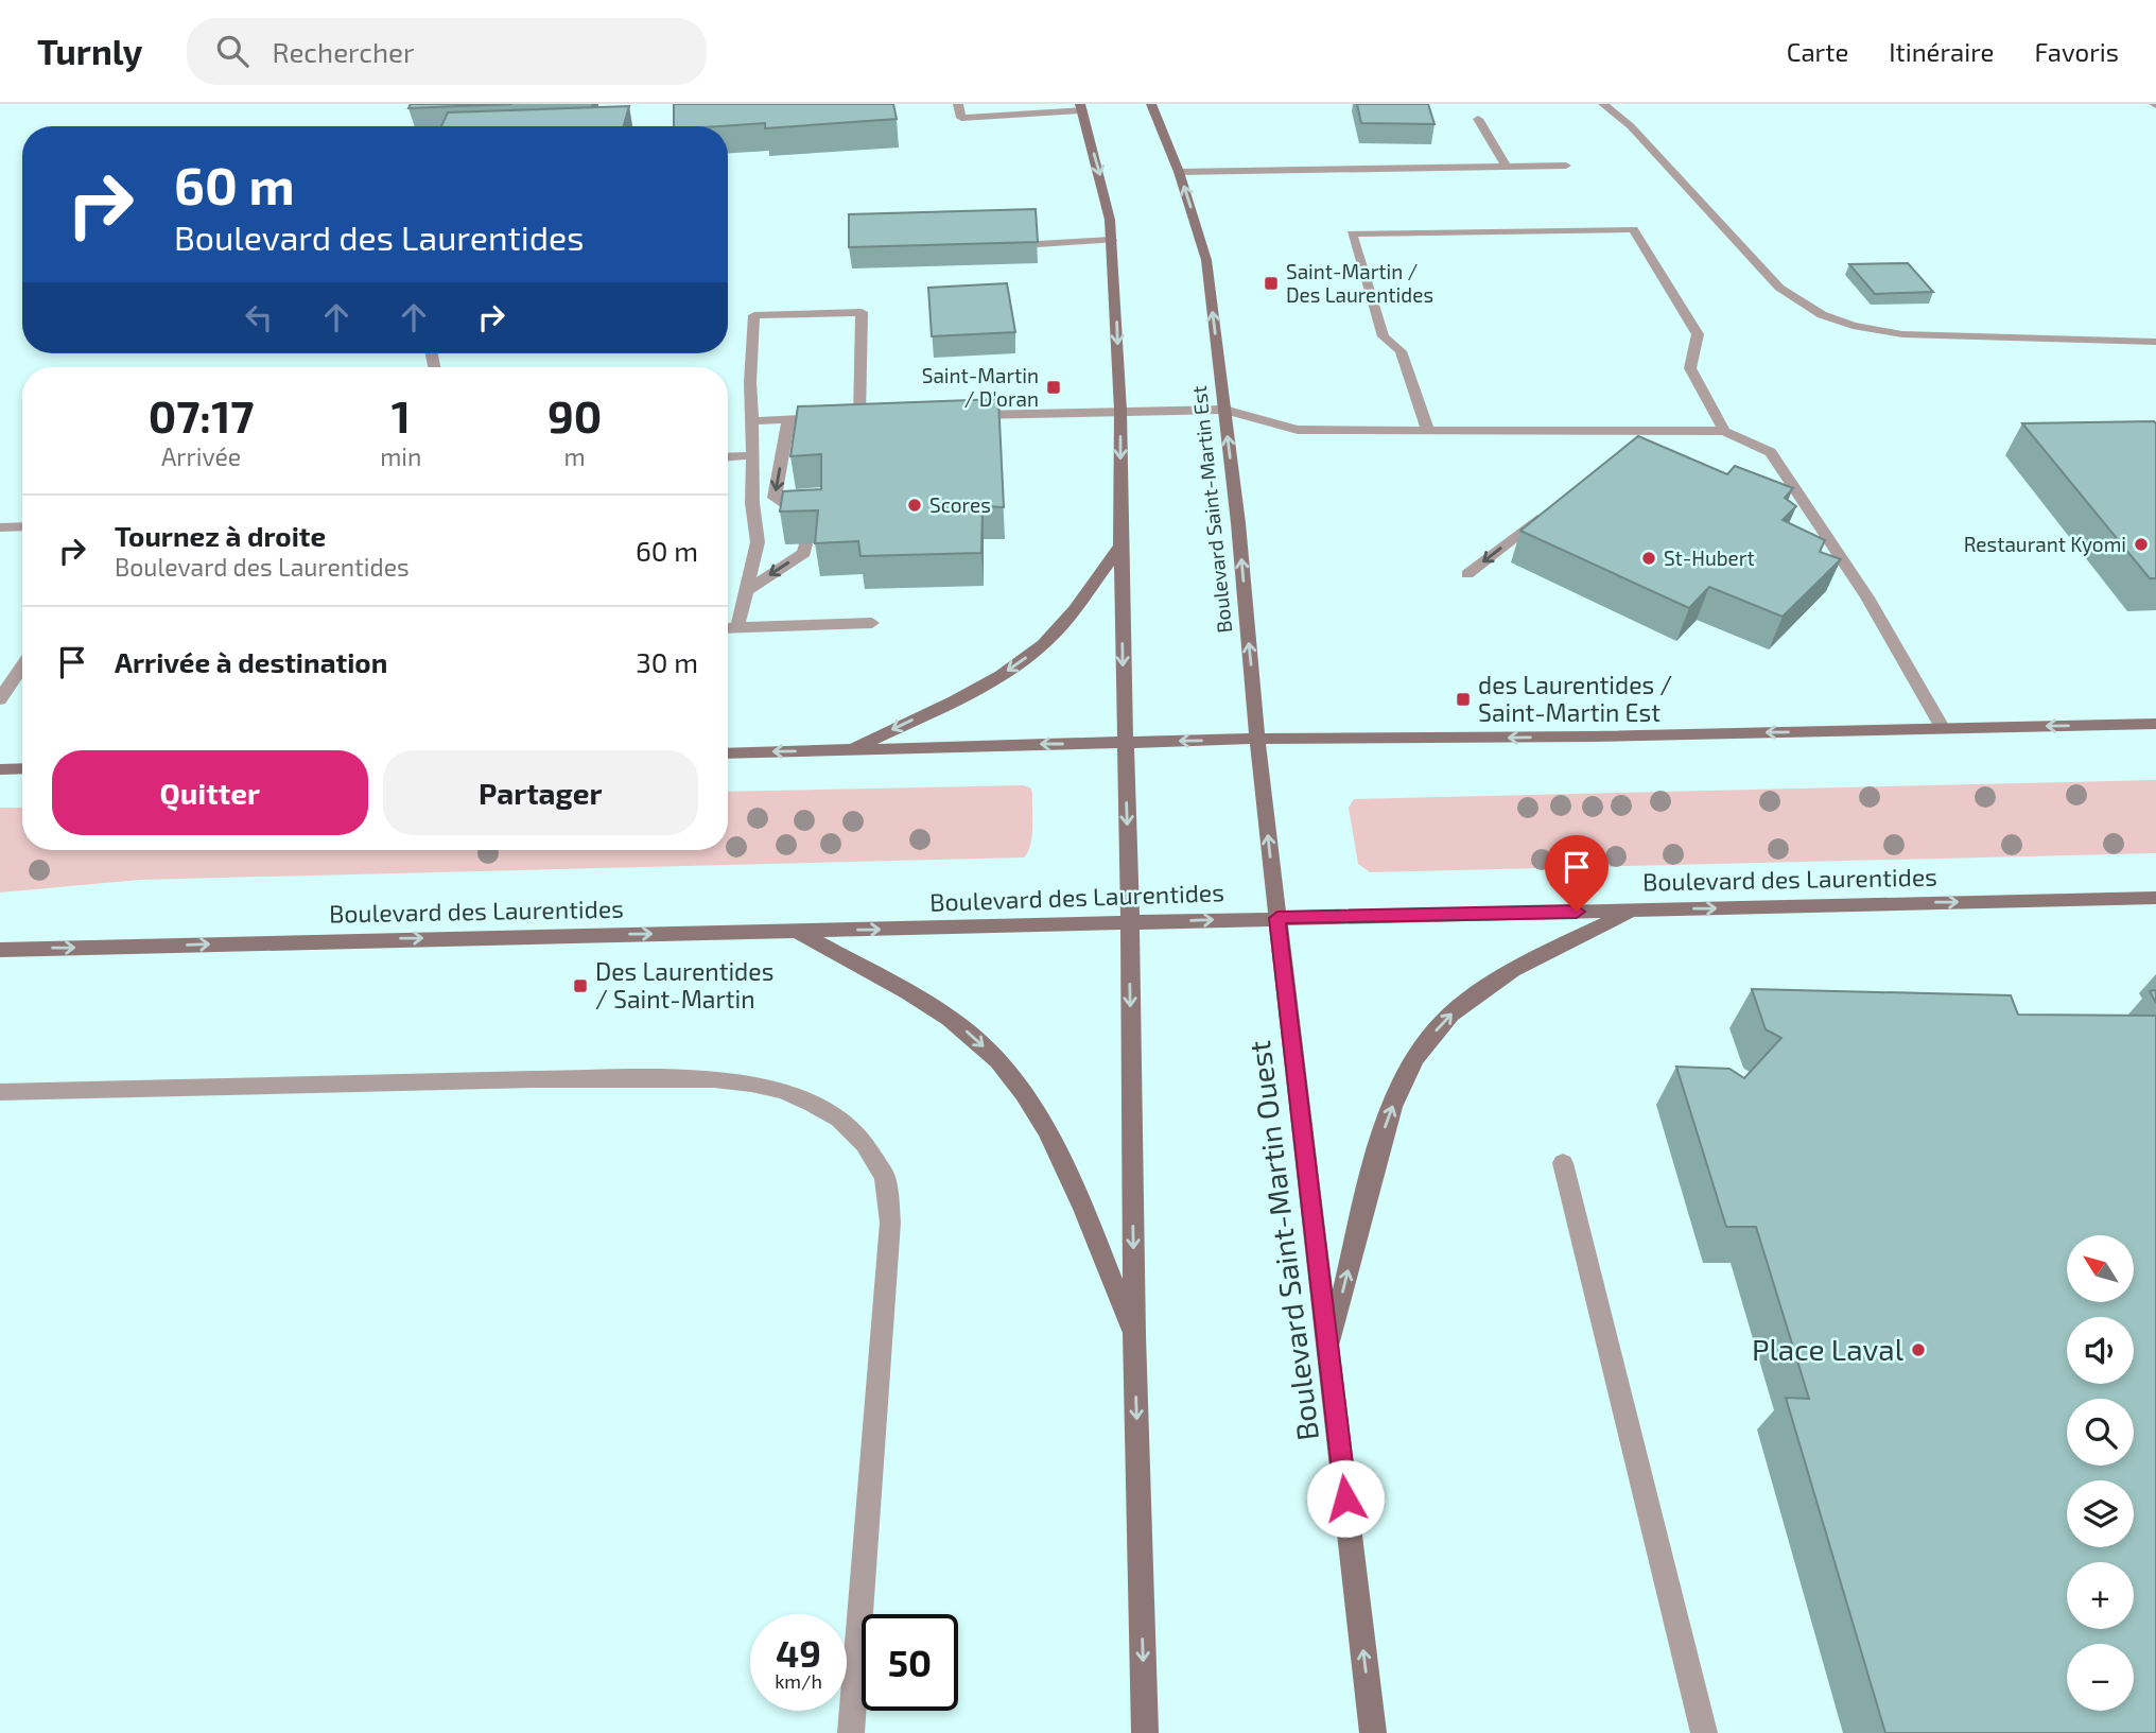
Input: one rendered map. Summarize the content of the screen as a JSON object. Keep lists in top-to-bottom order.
{
  "streets": {
    "main road": ["Boulevard Saint-Martin Est", "Boulevard des Laurentides", "Boulevard Saint-Martin Ouest"]
  },
  "crossings": [
    ["Boulevard Saint-Martin Est", "Boulevard des Laurentides"],
    ["Boulevard Saint-Martin Est", "Boulevard Saint-Martin Ouest"],
    ["Boulevard des Laurentides", "Boulevard Saint-Martin Ouest"]
  ],
  "one_way": ["Boulevard des Laurentides", "Boulevard Saint-Martin Ouest"],
  "places": {
    "transit": [
      "Saint-Martin / Des Laurentides",
      "Saint-Martin / D'oran",
      "des Laurentides / Saint-Martin Est",
      "Des Laurentides / Saint-Martin"
    ],
    "other": [
      "Scores",
      "Restaurant Kyomi",
      "St-Hubert",
      "Place Laval"
    ]
  },
  "north": "top left",
  "page": {
    "header": "Turnly",
    "search": "Rechercher",
    "nav": ["Carte", "Itinéraire", "Favoris"],
    "turn": ["60 m", "Boulevard des Laurentides"],
    "eta": [
      "07:17",
      "Arrivée",
      "1",
      "min",
      "90",
      "m"
    ],
    "list": [
      {
        "name": "Tournez à droite",
        "note": "Boulevard des Laurentides",
        "value": "60 m"
      },
      {
        "name": "Arrivée à destination",
        "value": "30 m"
      }
    ],
    "buttons": ["Quitter", "Partager"],
    "map_buttons": ["+", "−"],
    "speed": "49 km/h",
    "limit": "50"
  }
}
